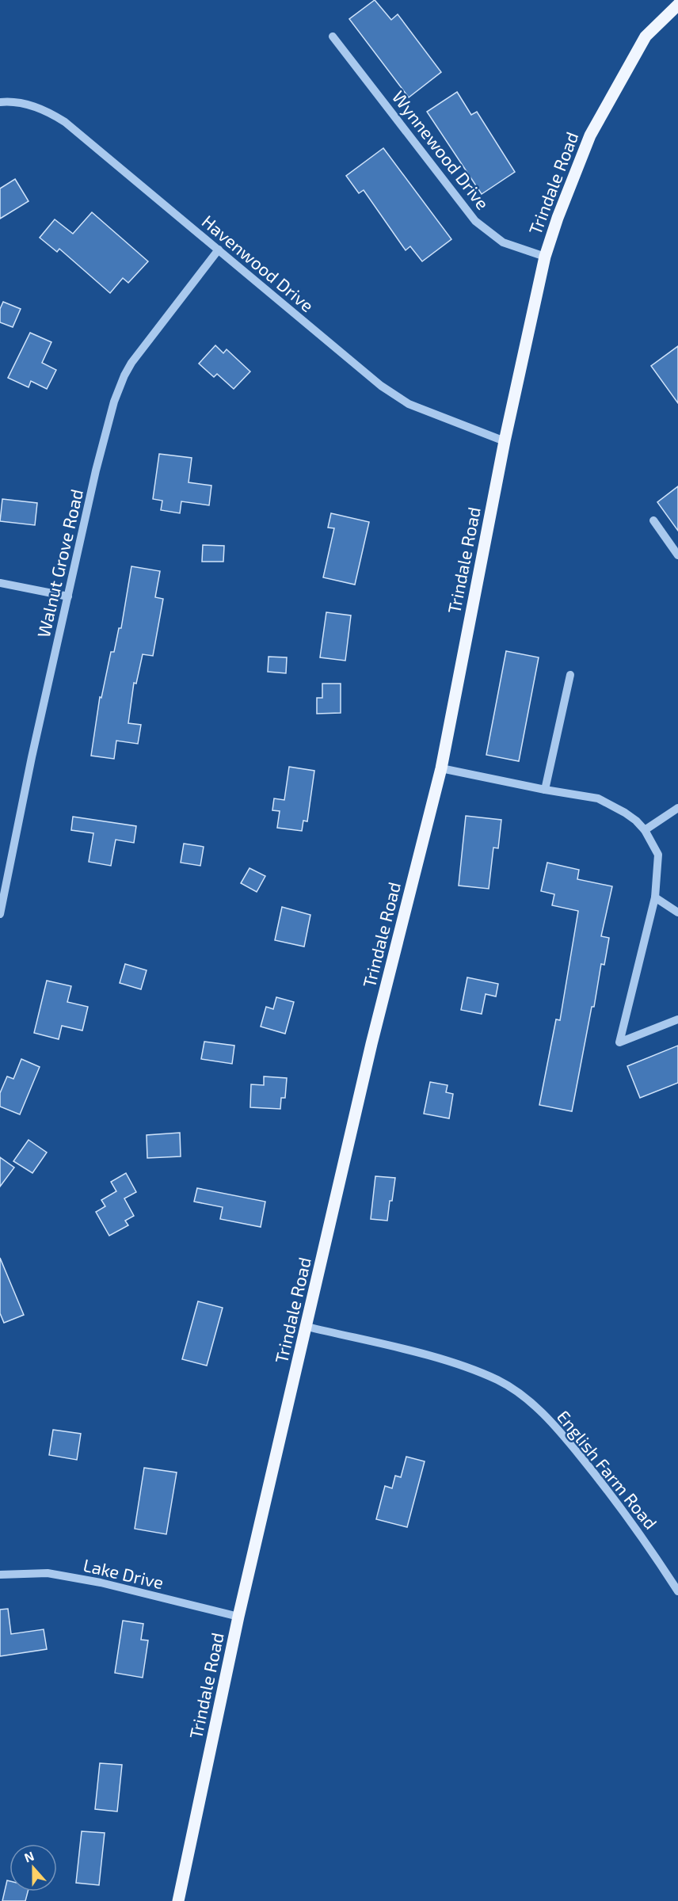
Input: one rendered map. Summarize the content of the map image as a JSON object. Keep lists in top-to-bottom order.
{
  "streets": {
    "main road": ["Trindale Road"],
    "street": [
      "Wynnewood Drive",
      "Havenwood Drive",
      "Walnut Grove Road",
      "English Farm Road",
      "Lake Drive"
    ]
  },
  "crossings": [
    ["Wynnewood Drive", "Trindale Road"],
    ["Trindale Road", "Havenwood Drive"],
    ["Trindale Road", "English Farm Road"],
    ["Trindale Road", "Lake Drive"],
    ["Havenwood Drive", "Walnut Grove Road"]
  ],
  "north": "top"
}
